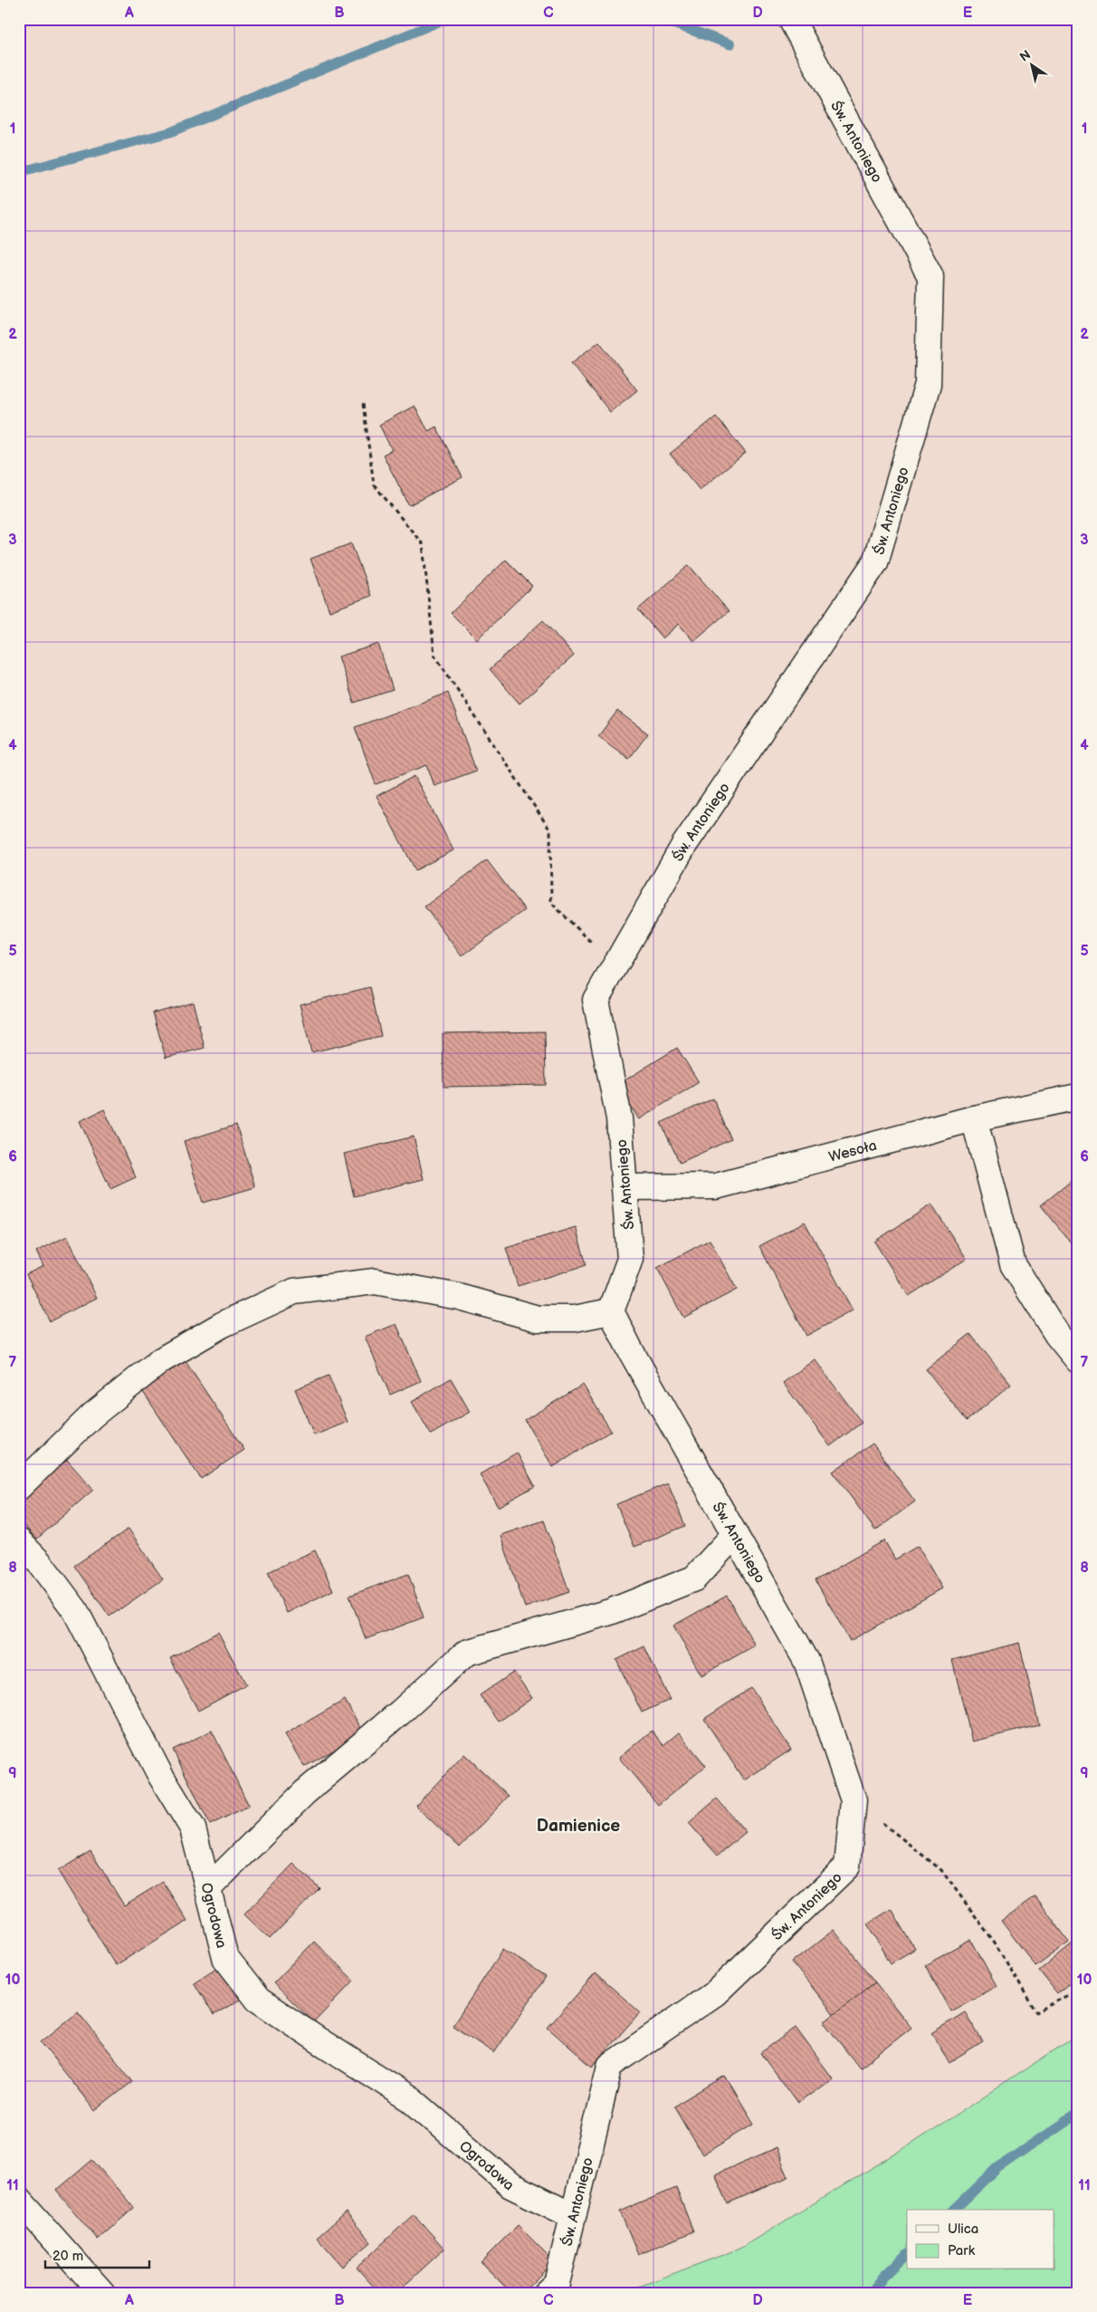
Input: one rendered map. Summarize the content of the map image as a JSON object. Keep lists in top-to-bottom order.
{
  "streets": {
    "street": ["Św. Antoniego", "Wesoła", "Ogrodowa"]
  },
  "crossings": [
    ["Św. Antoniego", "Wesoła"],
    ["Św. Antoniego", "Ogrodowa"]
  ],
  "districts": ["Damienice"],
  "legend": ["Ulica", "Park"],
  "scale_bar": "20 m",
  "north": "top left",
  "grid": {
    "columns": [
      "A",
      "B",
      "C",
      "D",
      "E"
    ],
    "rows": [
      "1",
      "2",
      "3",
      "4",
      "5",
      "6",
      "7",
      "8",
      "9",
      "10",
      "11"
    ]
  }
}
